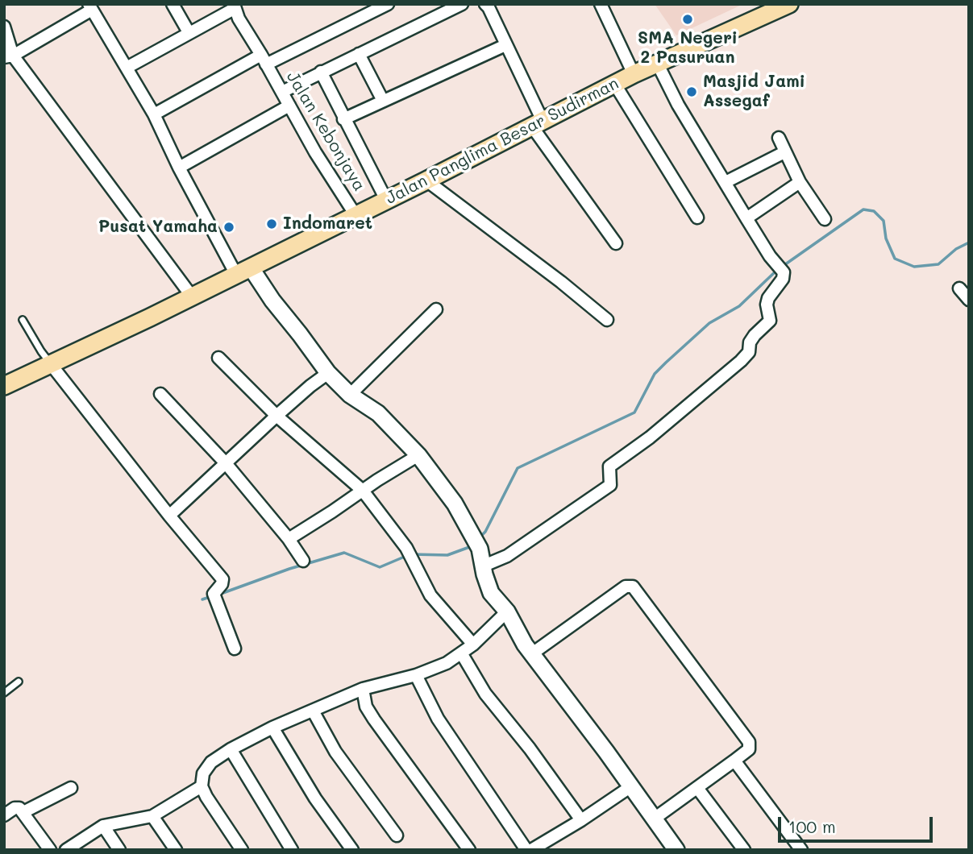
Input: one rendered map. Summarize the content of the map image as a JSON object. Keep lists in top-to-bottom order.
{
  "streets": {
    "main road": ["Jalan Panglima Besar Sudirman"],
    "street": ["Jalan Kebonjaya"]
  },
  "crossings": [
    ["Jalan Kebonjaya", "Jalan Panglima Besar Sudirman"]
  ],
  "places": [
    "SMA Negeri 2 Pasuruan",
    "Masjid Jami Assegaf",
    "Indomaret",
    "Pusat Yamaha"
  ],
  "scale_bar": "100 m"
}
